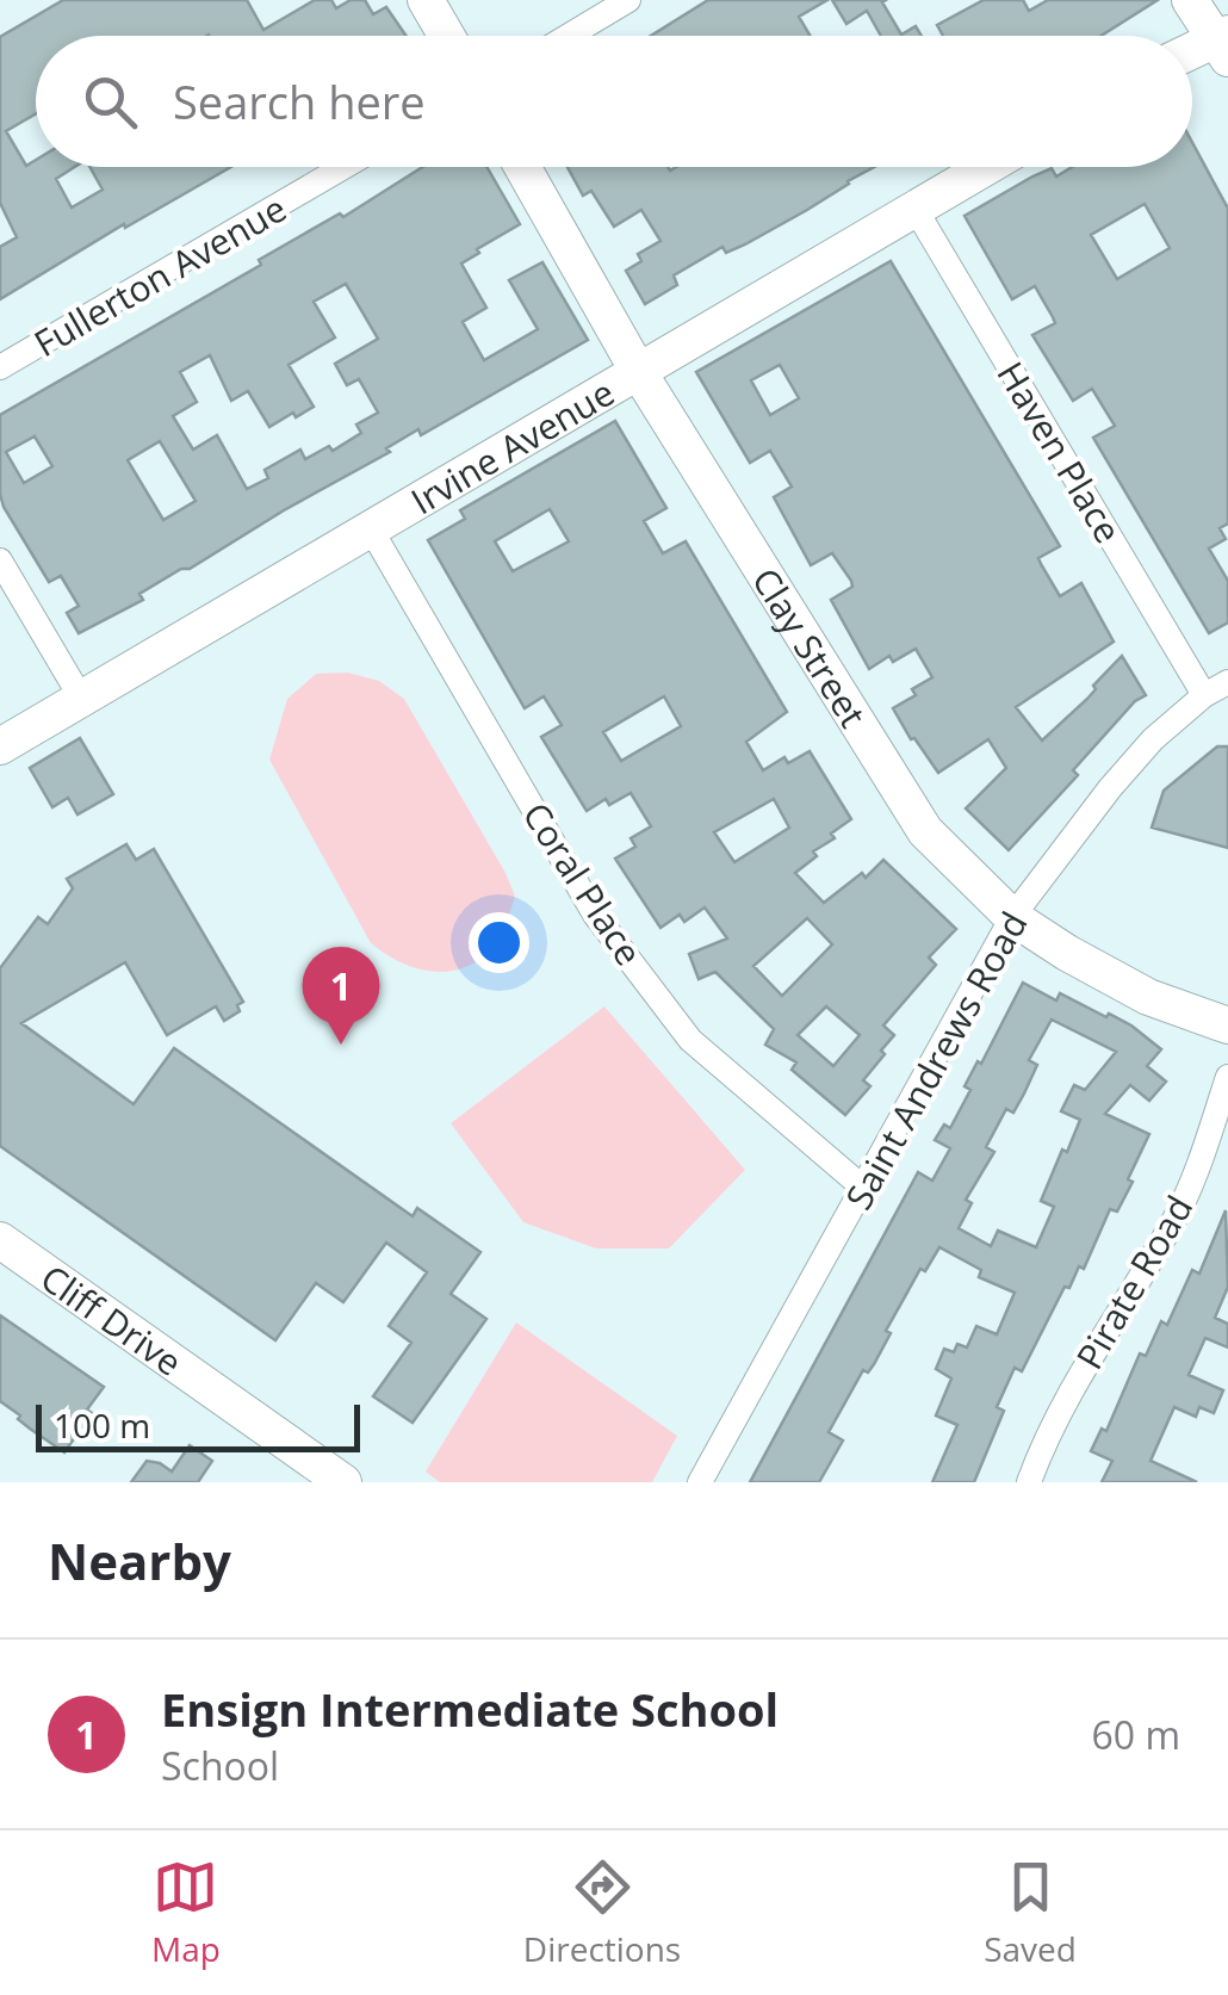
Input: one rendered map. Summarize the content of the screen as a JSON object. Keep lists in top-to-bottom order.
{
  "streets": {
    "street": [
      "Fullerton Avenue",
      "Irvine Avenue",
      "Haven Place",
      "Clay Street",
      "Coral Place",
      "Saint Andrews Road",
      "Pirate Road",
      "Cliff Drive"
    ]
  },
  "crossings": [
    ["Irvine Avenue", "Haven Place"],
    ["Irvine Avenue", "Clay Street"],
    ["Irvine Avenue", "Coral Place"],
    ["Haven Place", "Saint Andrews Road"],
    ["Clay Street", "Saint Andrews Road"],
    ["Coral Place", "Saint Andrews Road"]
  ],
  "scale_bar": "100 m",
  "page": {
    "search": "Search here",
    "pins": "1",
    "scale": "100 m",
    "heading": "Nearby",
    "list": [
      {
        "mark": "1",
        "name": "Ensign Intermediate School",
        "note": "School",
        "value": "60 m"
      }
    ],
    "nav": ["Map", "Directions", "Saved"]
  }
}
